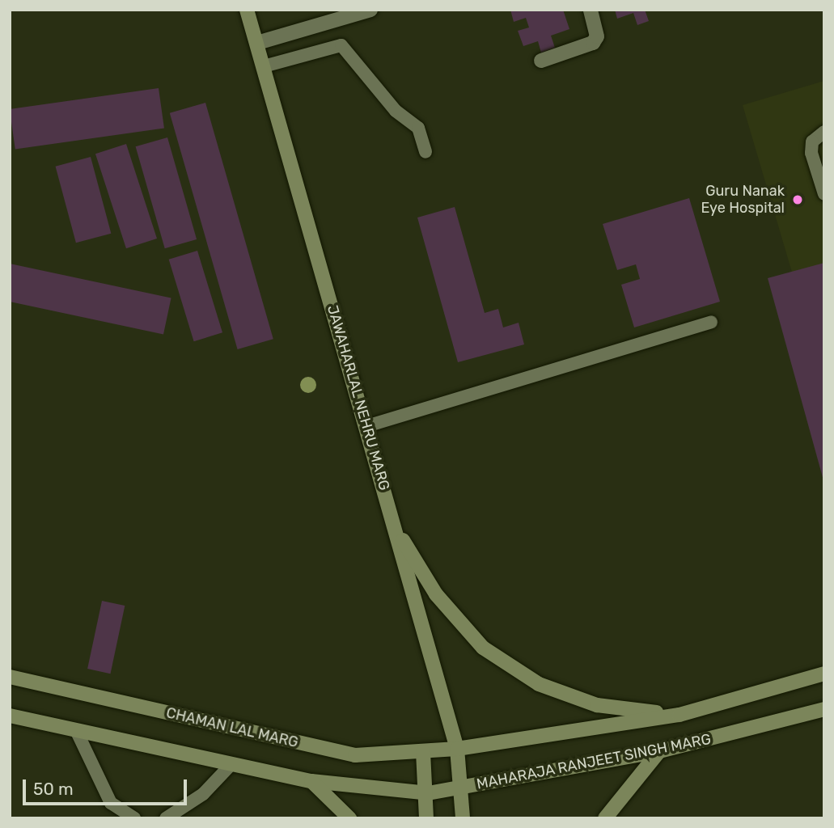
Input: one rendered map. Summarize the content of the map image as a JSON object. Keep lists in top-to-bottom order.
{
  "streets": {
    "main road": ["JAWAHARLAL NEHRU MARG", "CHAMAN LAL MARG", "MAHARAJA RANJEET SINGH MARG"]
  },
  "crossings": [
    ["JAWAHARLAL NEHRU MARG", "CHAMAN LAL MARG"],
    ["JAWAHARLAL NEHRU MARG", "MAHARAJA RANJEET SINGH MARG"],
    ["CHAMAN LAL MARG", "MAHARAJA RANJEET SINGH MARG"]
  ],
  "places": ["Guru Nanak Eye Hospital"],
  "scale_bar": "50 m"
}
